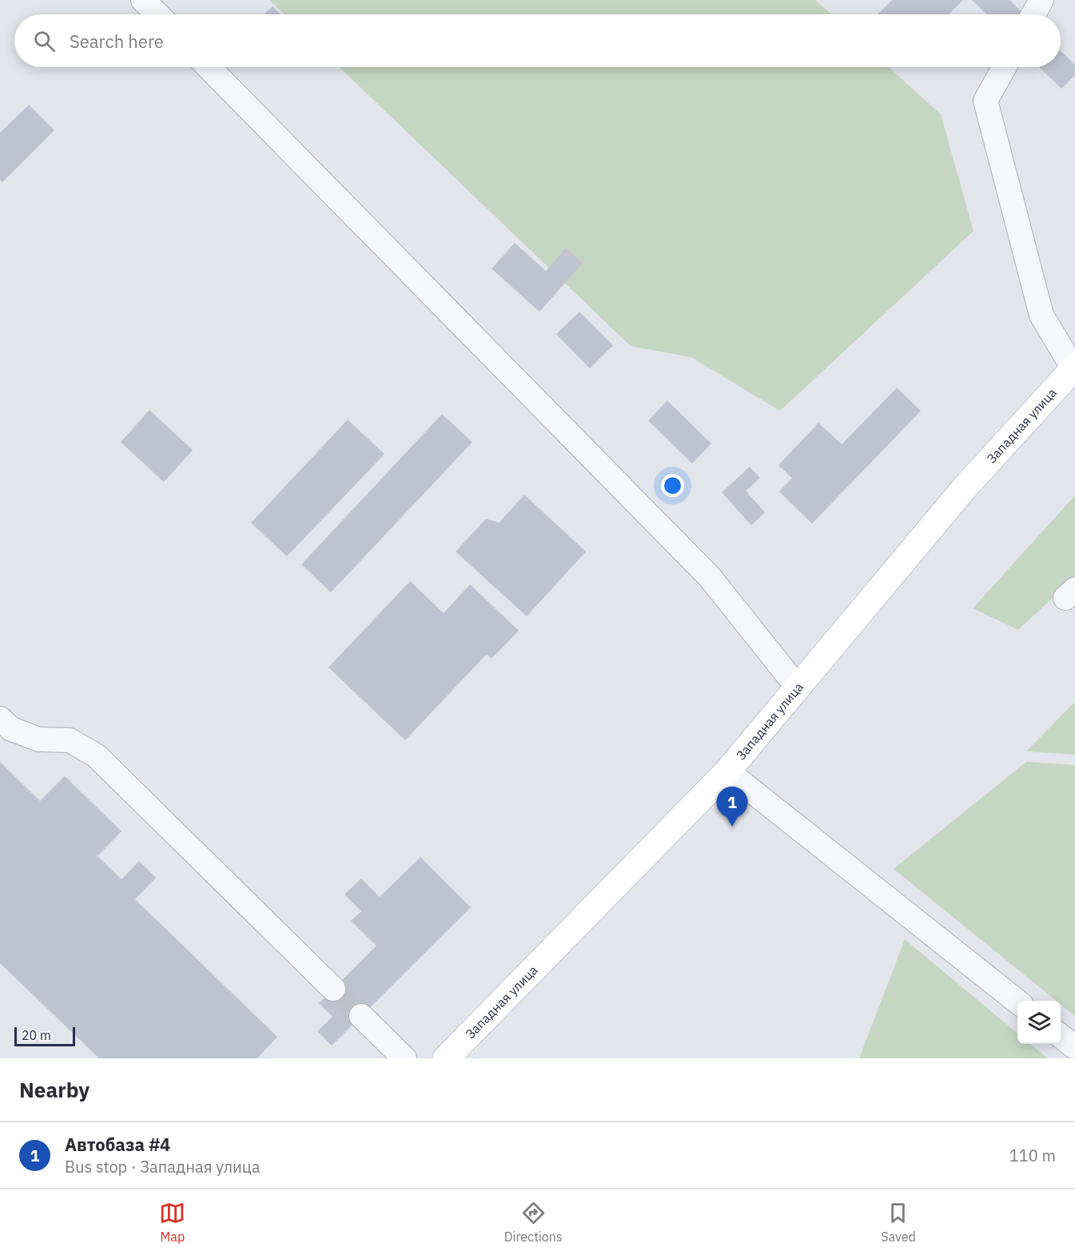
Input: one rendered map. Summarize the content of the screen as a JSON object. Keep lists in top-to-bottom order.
{
  "streets": {
    "main road": ["Западная улица"]
  },
  "scale_bar": "20 m",
  "page": {
    "search": "Search here",
    "pins": "1",
    "scale": "20 m",
    "heading": "Nearby",
    "list": [
      {
        "mark": "1",
        "name": "Автобаза #4",
        "note": "Bus stop · Западная улица",
        "value": "110 m"
      }
    ],
    "nav": ["Map", "Directions", "Saved"]
  }
}
